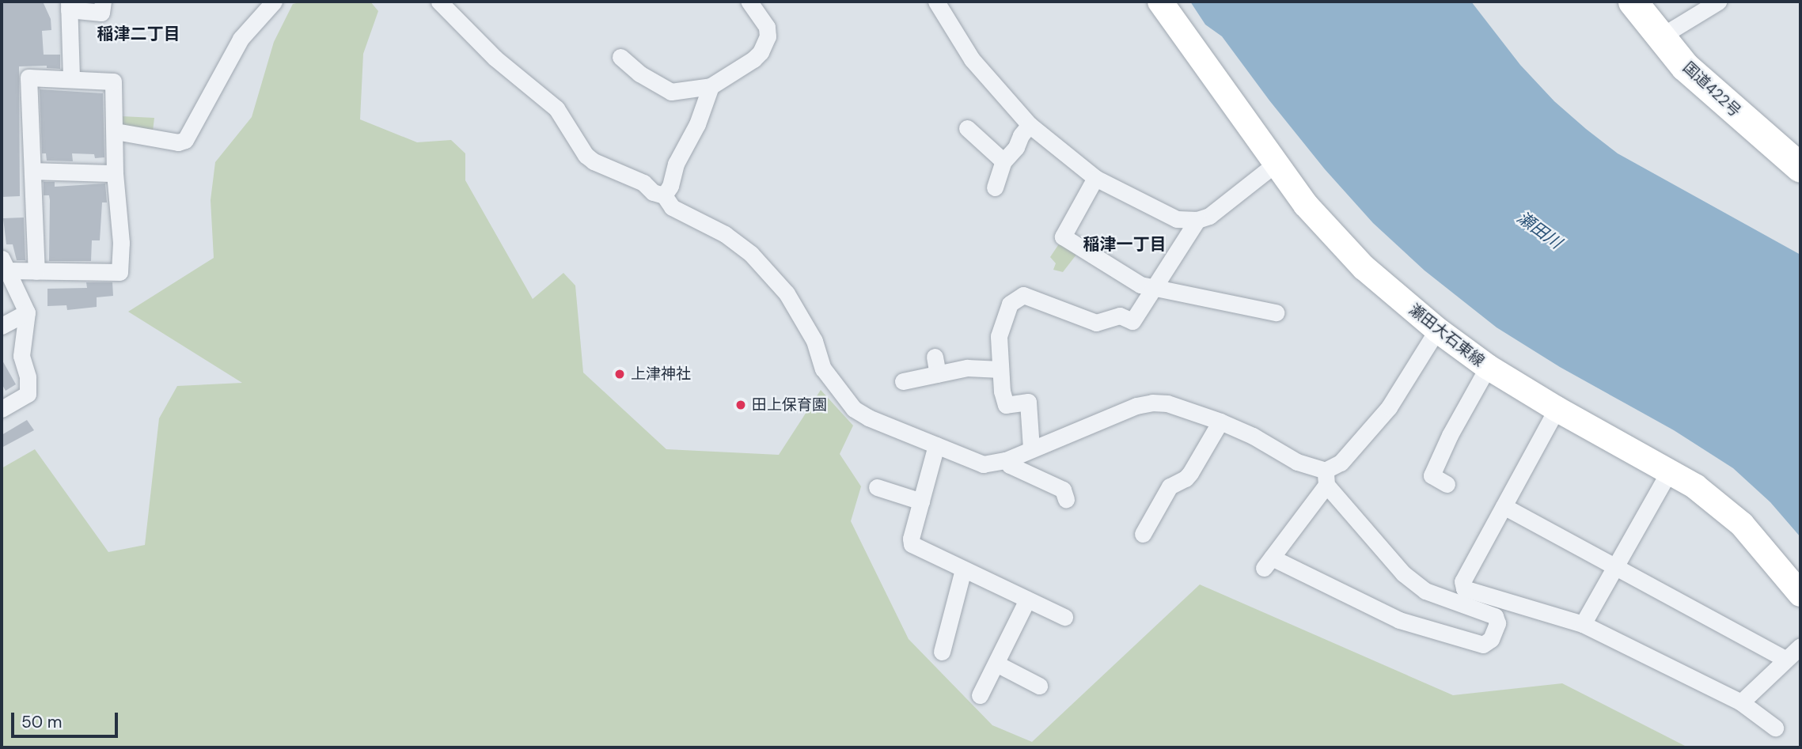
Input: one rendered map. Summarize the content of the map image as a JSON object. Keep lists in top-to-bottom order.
{
  "streets": {
    "highway": ["国道422号"],
    "main road": ["瀬田大石東線"]
  },
  "districts": ["稲津二丁目", "稲津一丁目"],
  "water": ["瀬田川"],
  "places": ["上津神社", "田上保育園"],
  "scale_bar": "50 m"
}
